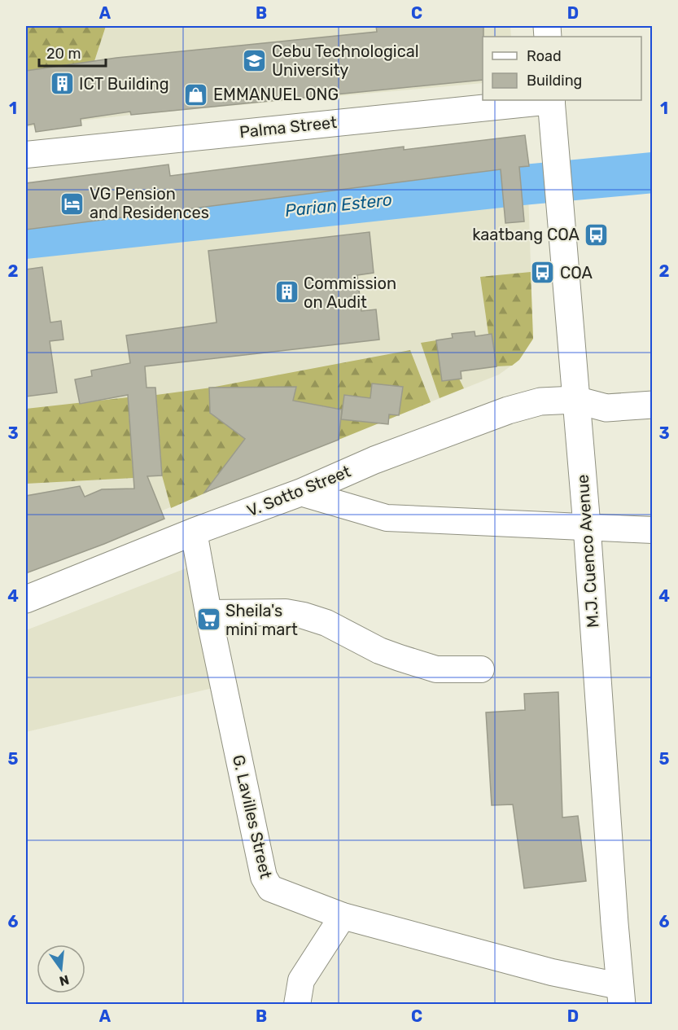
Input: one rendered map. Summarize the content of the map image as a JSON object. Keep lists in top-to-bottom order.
{
  "streets": {
    "main road": ["V. Sotto Street", "M.J. Cuenco Avenue"],
    "street": ["Palma Street", "G. Lavilles Street"]
  },
  "crossings": [
    ["Palma Street", "M.J. Cuenco Avenue"],
    ["V. Sotto Street", "M.J. Cuenco Avenue"],
    ["V. Sotto Street", "G. Lavilles Street"],
    ["M.J. Cuenco Avenue", "G. Lavilles Street"]
  ],
  "water": ["Parian Estero"],
  "places": {
    "school or university": ["Cebu Technological University"],
    "building": ["ICT Building", "Commission on Audit"],
    "shop": ["EMMANUEL ONG"],
    "hotel": ["VG Pension and Residences"],
    "bus stop": ["kaatbang COA", "COA"],
    "supermarket": ["Sheila's mini mart"]
  },
  "legend": ["Road", "Building"],
  "scale_bar": "20 m",
  "north": "bottom",
  "grid": {
    "columns": [
      "A",
      "B",
      "C",
      "D"
    ],
    "rows": [
      "1",
      "2",
      "3",
      "4",
      "5",
      "6"
    ]
  }
}
